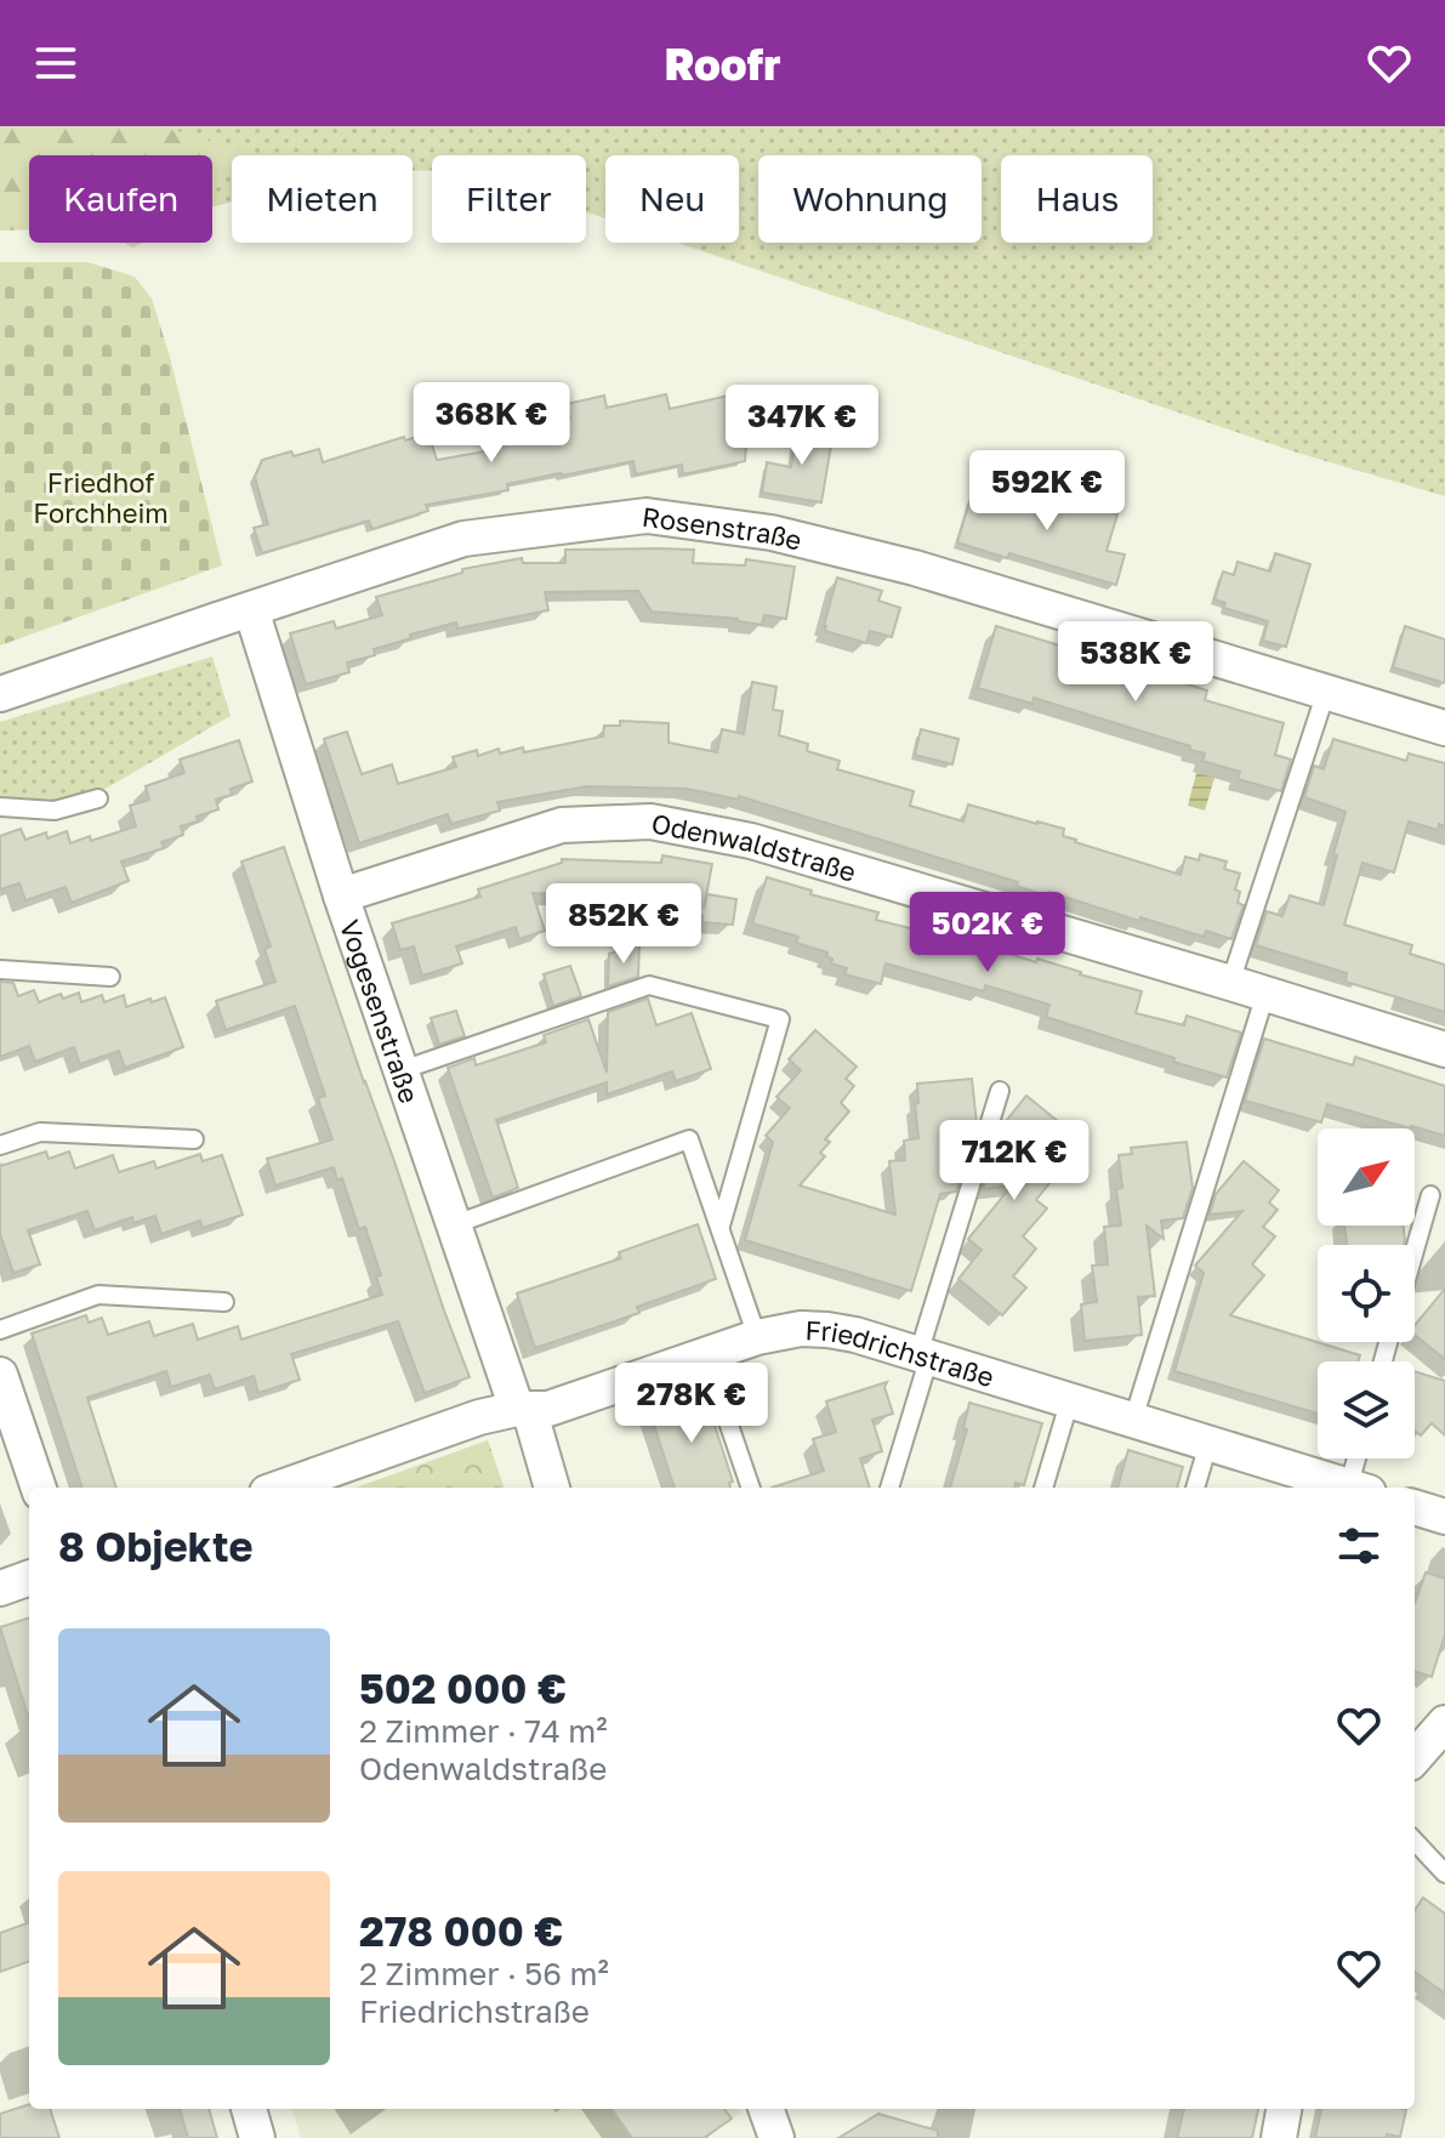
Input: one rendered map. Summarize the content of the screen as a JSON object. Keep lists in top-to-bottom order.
{
  "streets": {
    "street": [
      "Rosenstraße",
      "Odenwaldstraße",
      "Vogesenstraße",
      "Friedrichstraße"
    ]
  },
  "crossings": [
    ["Rosenstraße", "Vogesenstraße"],
    ["Odenwaldstraße", "Vogesenstraße"],
    ["Vogesenstraße", "Friedrichstraße"]
  ],
  "parks": ["Friedhof Forchheim"],
  "north": "top right",
  "page": {
    "header": "Roofr",
    "chip": [
      "Kaufen",
      "Mieten",
      "Filter",
      "Neu",
      "Wohnung",
      "Haus"
    ],
    "price": [
      "368K €",
      "347K €",
      "592K €",
      "538K €",
      "852K €",
      "502K €",
      "712K €",
      "278K €"
    ],
    "heading": "8 Objekte",
    "list": [
      {
        "name": "502 000 €",
        "note": "2 Zimmer · 74 m² · Odenwaldstraße"
      },
      {
        "name": "278 000 €",
        "note": "2 Zimmer · 56 m² · Friedrichstraße"
      }
    ]
  }
}
